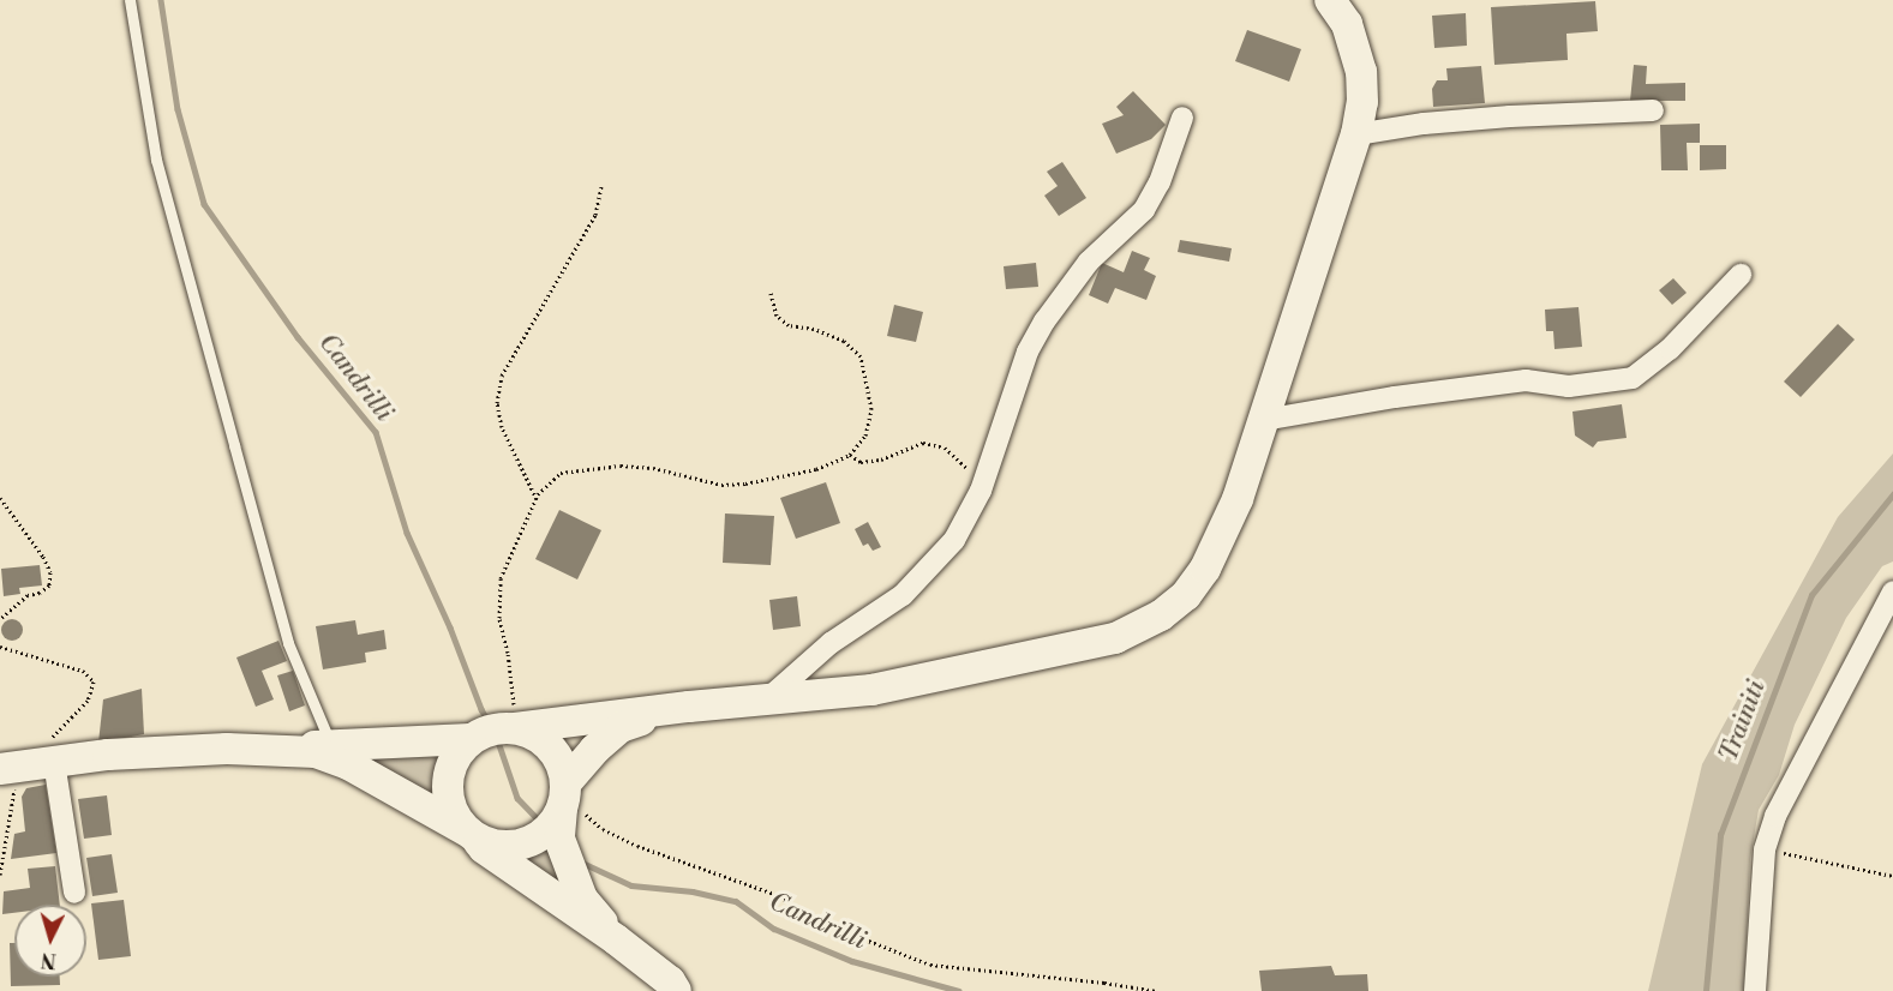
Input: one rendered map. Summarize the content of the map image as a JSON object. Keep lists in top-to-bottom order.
{
  "water": ["Candrilli", "Trainiti"],
  "north": "bottom"
}
